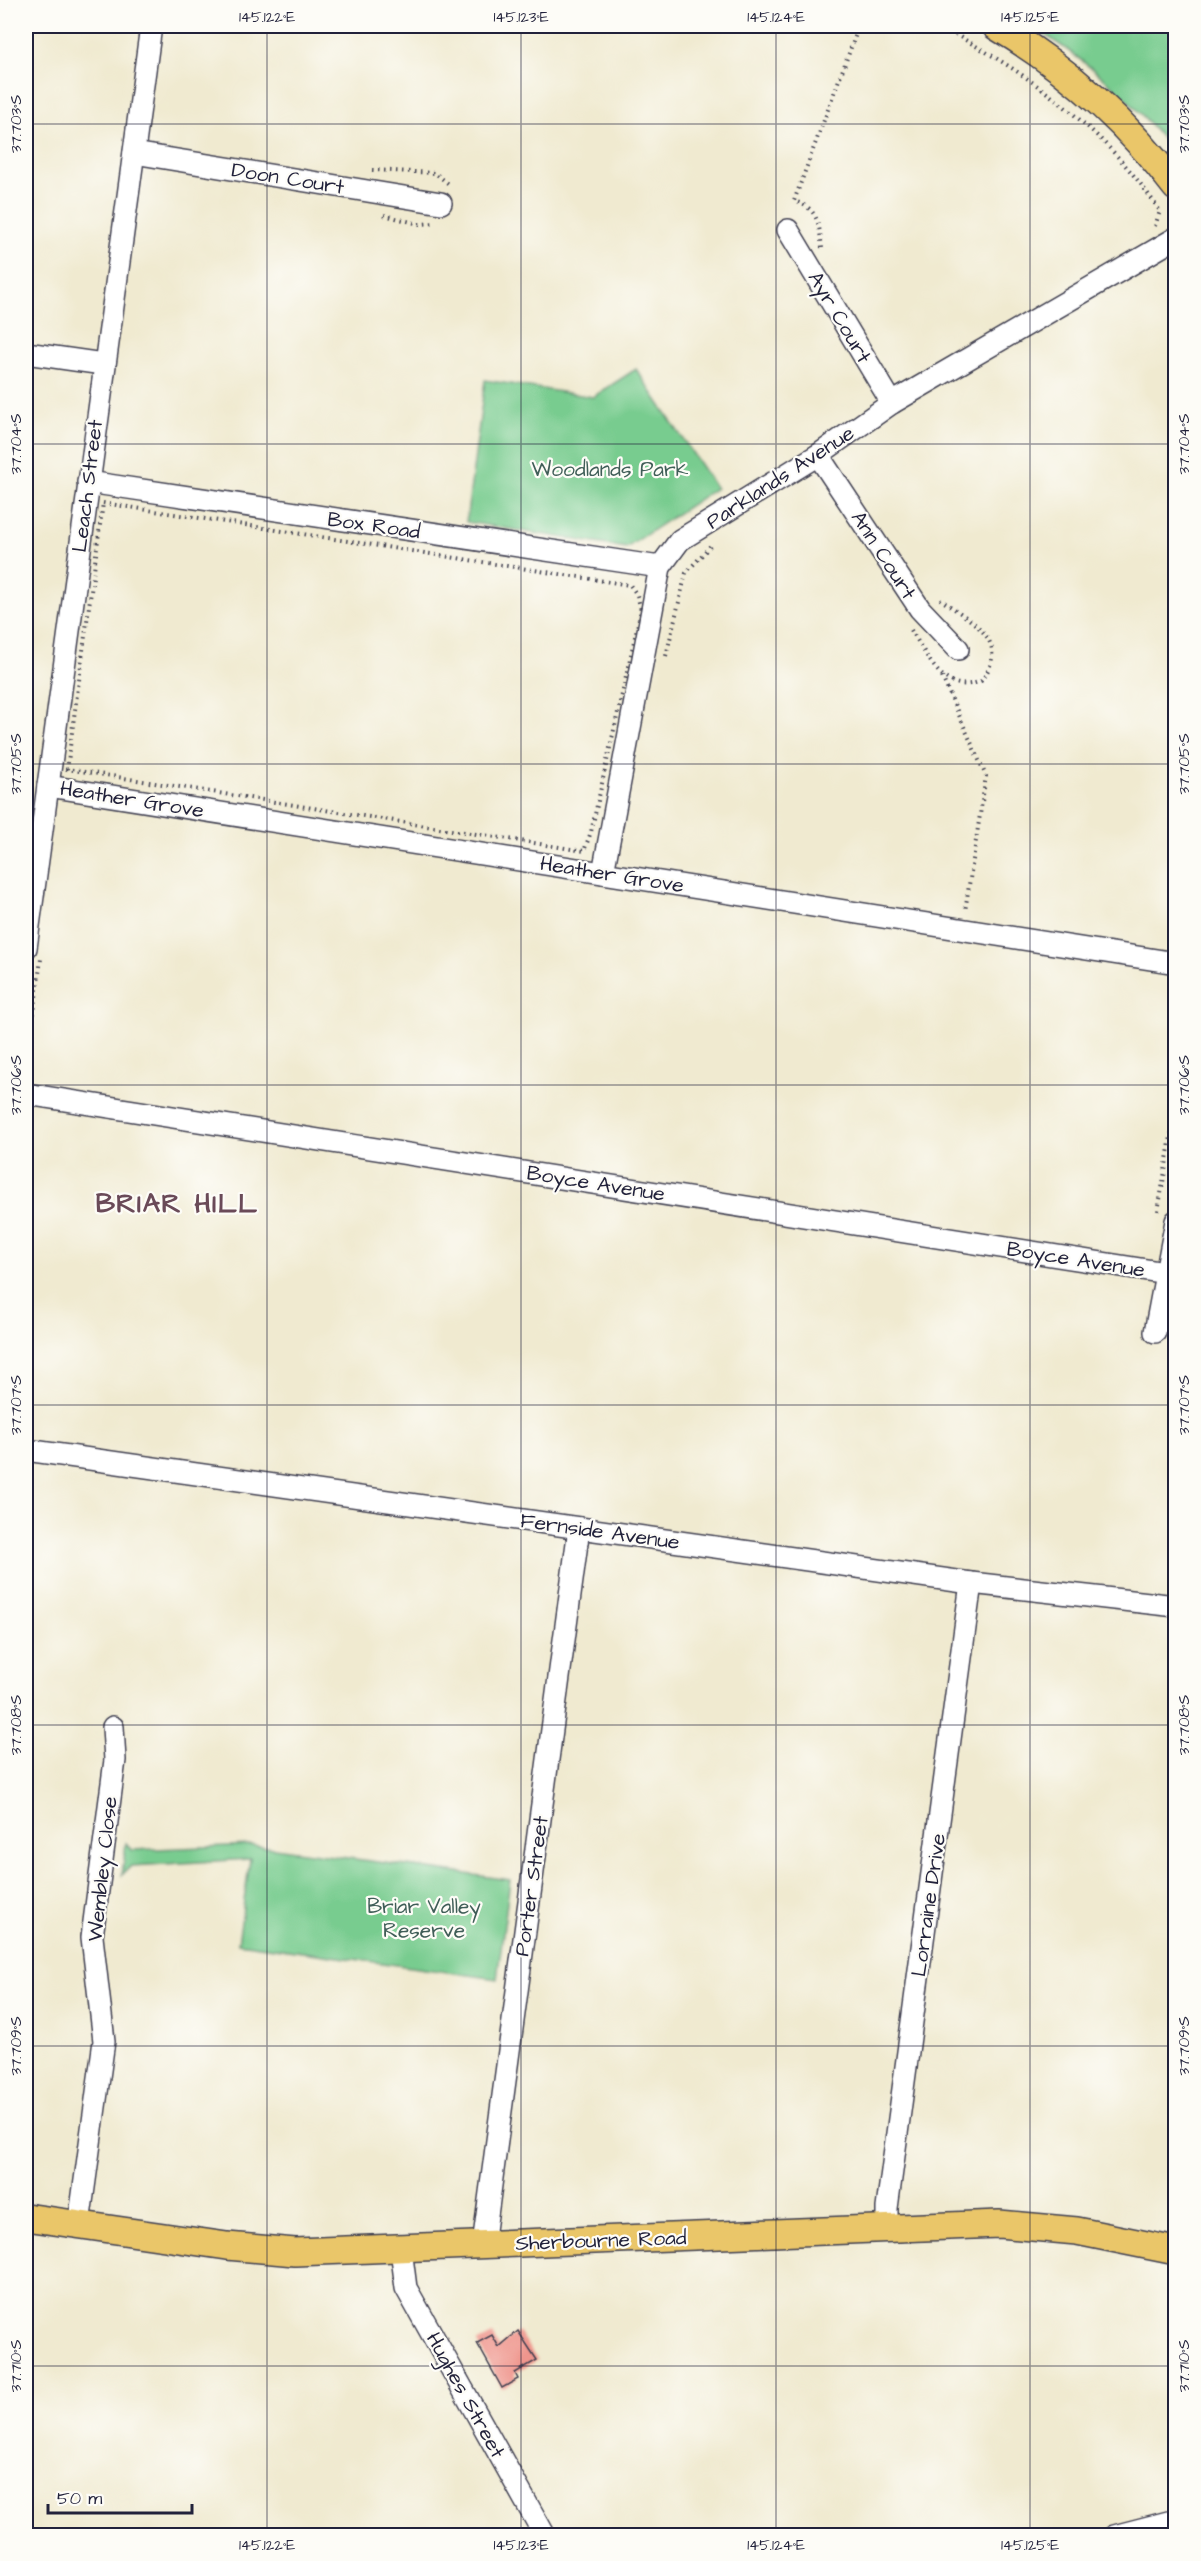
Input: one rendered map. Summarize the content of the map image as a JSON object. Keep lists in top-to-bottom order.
{
  "streets": {
    "main road": ["Sherbourne Road"],
    "street": [
      "Doon Court",
      "Ayr Court",
      "Parklands Avenue",
      "Leach Street",
      "Box Road",
      "Ann Court",
      "Heather Grove",
      "Boyce Avenue",
      "Fernside Avenue",
      "Wembley Close",
      "Porter Street",
      "Lorraine Drive",
      "Hughes Street"
    ]
  },
  "crossings": [
    ["Doon Court", "Leach Street"],
    ["Ayr Court", "Parklands Avenue"],
    ["Parklands Avenue", "Box Road"],
    ["Parklands Avenue", "Ann Court"],
    ["Parklands Avenue", "Heather Grove"],
    ["Leach Street", "Box Road"],
    ["Leach Street", "Heather Grove"],
    ["Fernside Avenue", "Porter Street"],
    ["Fernside Avenue", "Lorraine Drive"],
    ["Wembley Close", "Sherbourne Road"],
    ["Porter Street", "Sherbourne Road"],
    ["Lorraine Drive", "Sherbourne Road"],
    ["Sherbourne Road", "Hughes Street"]
  ],
  "districts": ["BRIAR HILL"],
  "parks": ["Woodlands Park", "Briar Valley Reserve"],
  "scale_bar": "50 m",
  "coordinates": [
    "145.122°E",
    "145.123°E",
    "145.124°E",
    "145.125°E",
    "37.703°S",
    "37.704°S",
    "37.705°S",
    "37.706°S",
    "37.707°S",
    "37.708°S",
    "37.709°S",
    "37.710°S"
  ]
}
